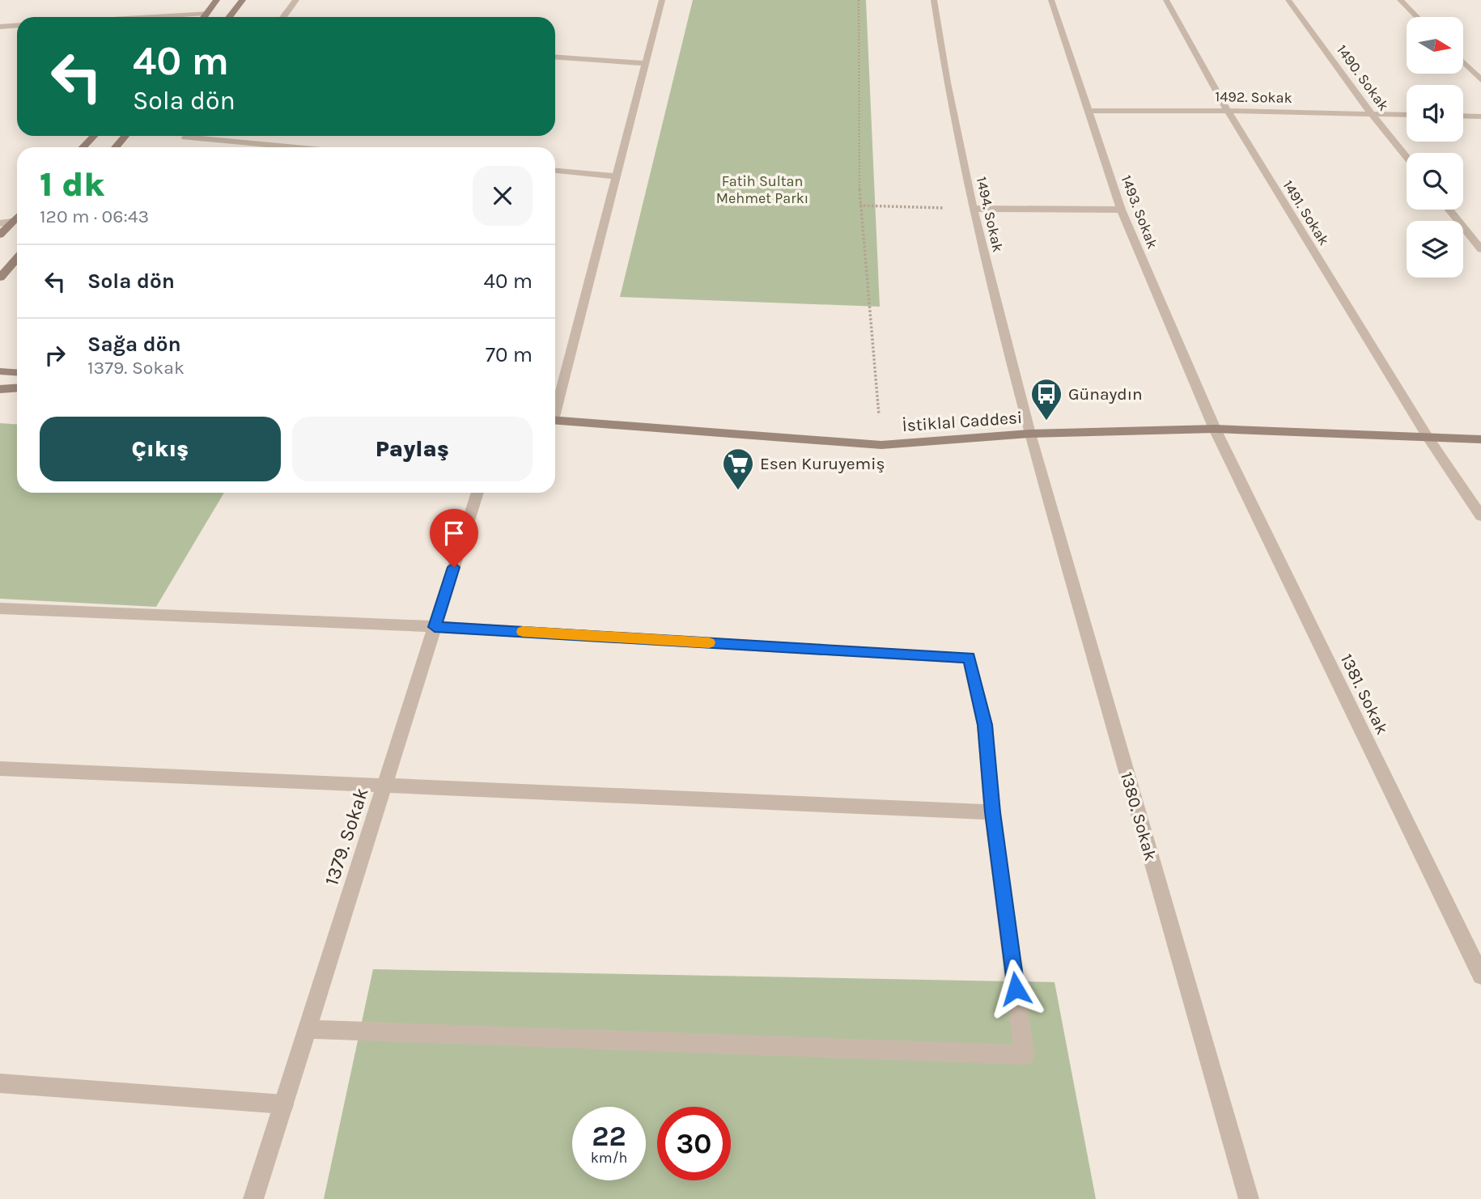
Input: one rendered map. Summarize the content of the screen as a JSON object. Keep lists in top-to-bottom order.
{
  "streets": {
    "street": [
      "1490. Sokak",
      "1492. Sokak",
      "1493. Sokak",
      "1491. Sokak",
      "1494. Sokak",
      "İstiklal Caddesi",
      "1381. Sokak",
      "1380. Sokak",
      "1379. Sokak"
    ]
  },
  "crossings": [
    ["1490. Sokak", "1492. Sokak"],
    ["1492. Sokak", "1493. Sokak"],
    ["1492. Sokak", "1491. Sokak"],
    ["1493. Sokak", "İstiklal Caddesi"],
    ["1493. Sokak", "1381. Sokak"],
    ["1491. Sokak", "İstiklal Caddesi"],
    ["1494. Sokak", "İstiklal Caddesi"],
    ["1494. Sokak", "1380. Sokak"],
    ["İstiklal Caddesi", "1381. Sokak"],
    ["İstiklal Caddesi", "1380. Sokak"]
  ],
  "parks": ["Fatih Sultan Mehmet Parkı"],
  "places": {
    "bus stop": ["Günaydın"],
    "supermarket": ["Esen Kuruyemiş"]
  },
  "north": "right",
  "page": {
    "turn": ["40 m", "Sola dön"],
    "heading": ["1 dk", "120 m · 06:43"],
    "list": [
      {
        "name": "Sola dön",
        "value": "40 m"
      },
      {
        "name": "Sağa dön",
        "note": "1379. Sokak",
        "value": "70 m"
      }
    ],
    "buttons": ["Çıkış", "Paylaş"],
    "speed": "22 km/h",
    "limit": "30"
  }
}
